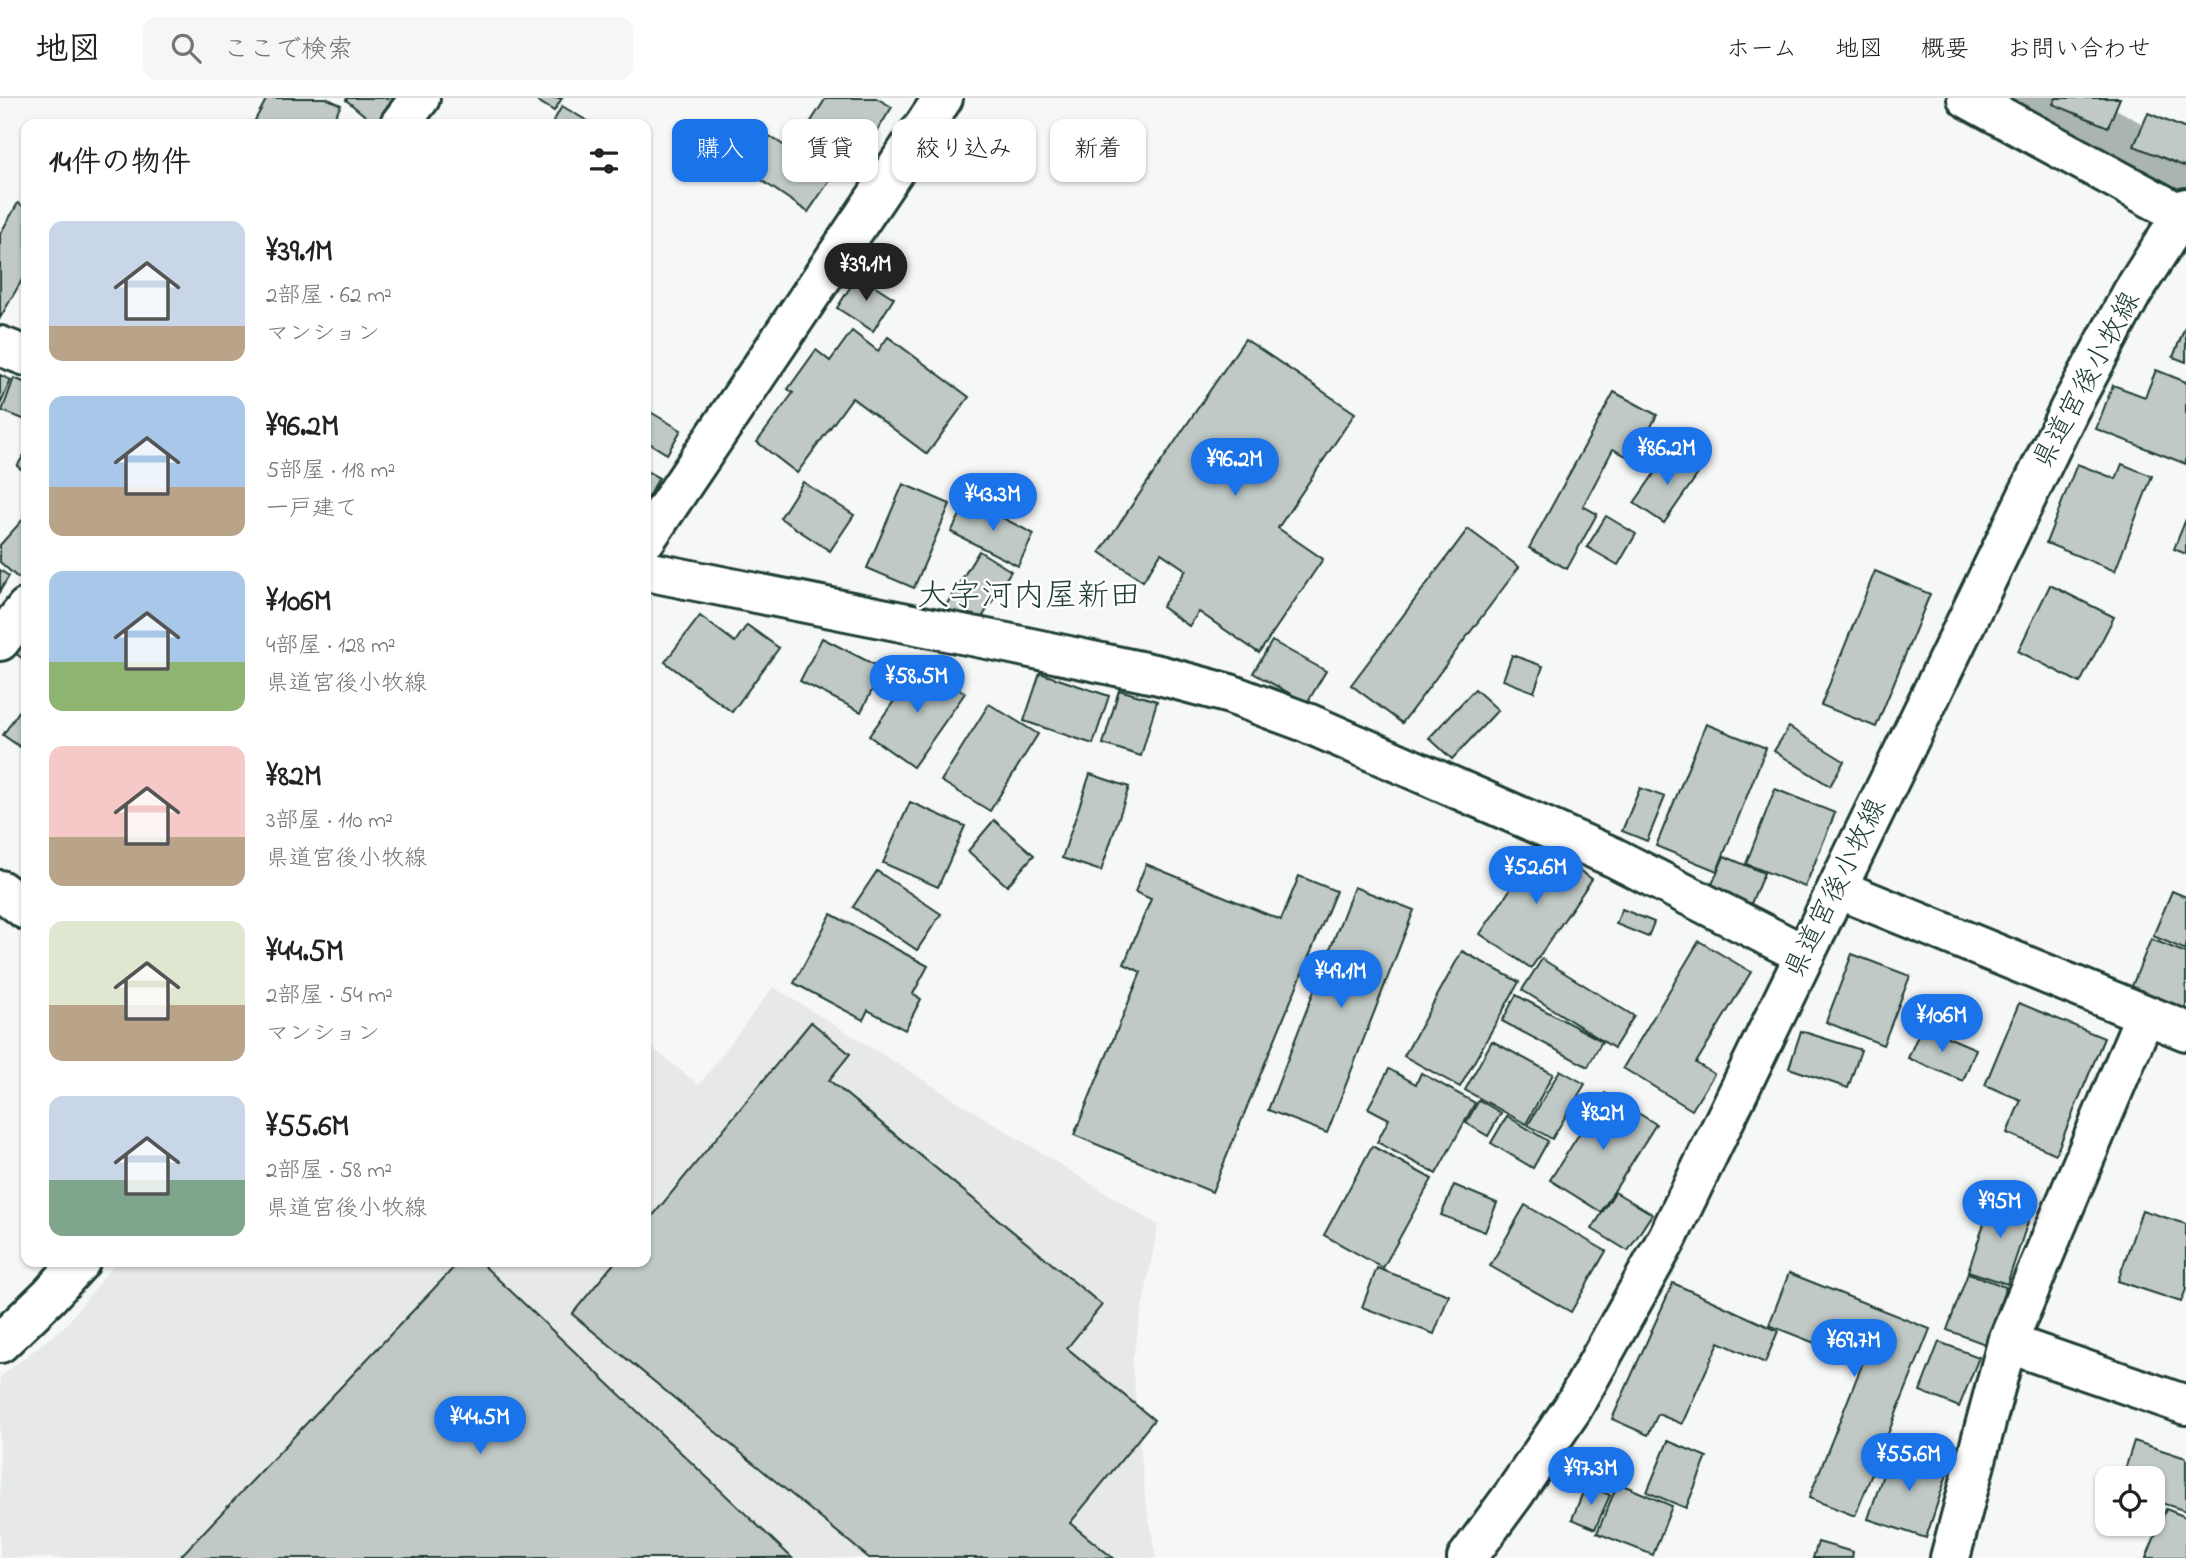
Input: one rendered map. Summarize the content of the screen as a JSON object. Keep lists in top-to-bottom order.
{
  "streets": {
    "street": ["県道宮後小牧線"]
  },
  "districts": ["大字河内屋新田"],
  "page": {
    "header": "地図",
    "search": "ここで検索",
    "nav": [
      "ホーム",
      "地図",
      "概要",
      "お問い合わせ"
    ],
    "chip": [
      "購入",
      "賃貸",
      "絞り込み",
      "新着"
    ],
    "heading": "14件の物件",
    "list": [
      {
        "name": "¥39.1M",
        "note": "2部屋 · 62 m² · マンション"
      },
      {
        "name": "¥96.2M",
        "note": "5部屋 · 118 m² · 一戸建て"
      },
      {
        "name": "¥106M",
        "note": "4部屋 · 128 m² · 県道宮後小牧線"
      },
      {
        "name": "¥82M",
        "note": "3部屋 · 110 m² · 県道宮後小牧線"
      },
      {
        "name": "¥44.5M",
        "note": "2部屋 · 54 m² · マンション"
      },
      {
        "name": "¥55.6M",
        "note": "2部屋 · 58 m² · 県道宮後小牧線"
      }
    ],
    "price": [
      "¥39.1M",
      "¥86.2M",
      "¥96.2M",
      "¥43.3M",
      "¥58.5M",
      "¥52.6M",
      "¥49.1M",
      "¥106M",
      "¥82M",
      "¥95M",
      "¥69.7M",
      "¥44.5M",
      "¥55.6M",
      "¥97.3M"
    ]
  }
}
